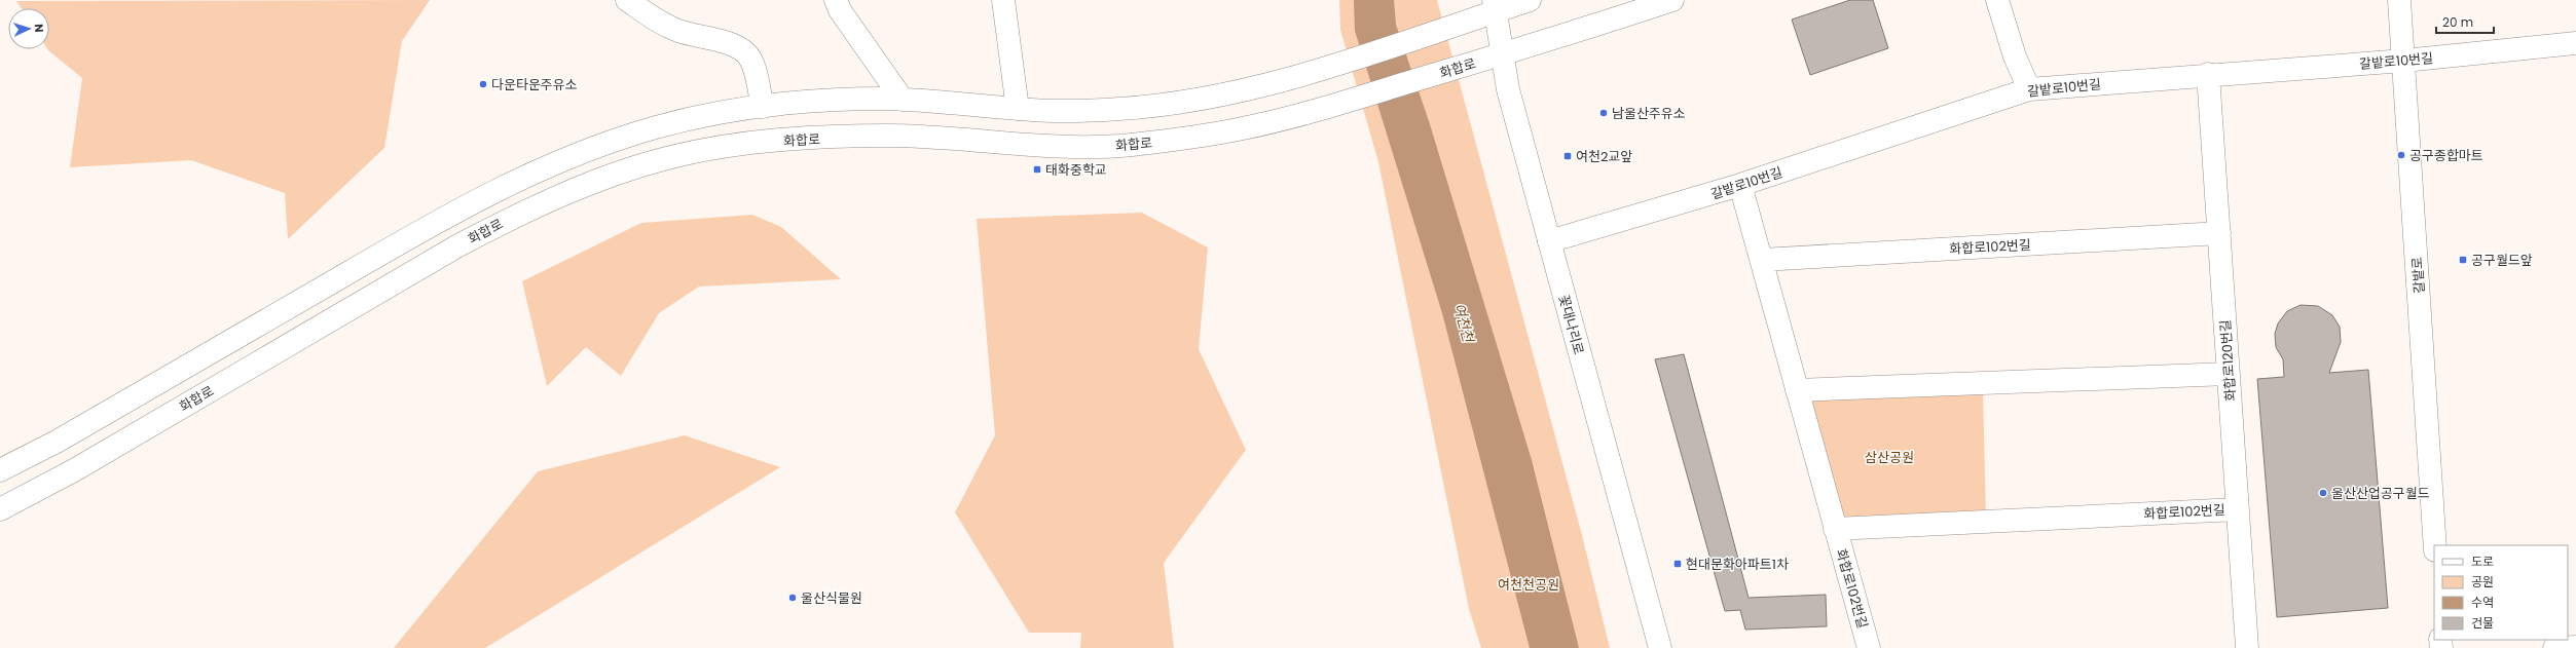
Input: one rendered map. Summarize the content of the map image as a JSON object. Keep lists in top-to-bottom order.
{
  "streets": {
    "main road": [
      "갈밭로10번길",
      "화합로",
      "화합로102번길",
      "갈밭로",
      "꽃대나리로",
      "화합로120번길"
    ]
  },
  "crossings": [
    ["갈밭로10번길", "화합로102번길"],
    ["갈밭로10번길", "갈밭로"],
    ["갈밭로10번길", "꽃대나리로"],
    ["갈밭로10번길", "화합로120번길"],
    ["화합로", "꽃대나리로"],
    ["화합로102번길", "화합로120번길"]
  ],
  "water": ["여천천"],
  "parks": ["삼산공원", "여천천공원"],
  "places": {
    "other": [
      "다운타운주유소",
      "남울산주유소",
      "공구종합마트",
      "울산산업공구월드",
      "울산식물원"
    ],
    "transit": [
      "여천2교앞",
      "태화중학교",
      "공구월드앞",
      "현대문화아파트1차"
    ]
  },
  "legend": [
    "도로",
    "공원",
    "수역",
    "건물"
  ],
  "scale_bar": "20 m",
  "north": "right"
}
